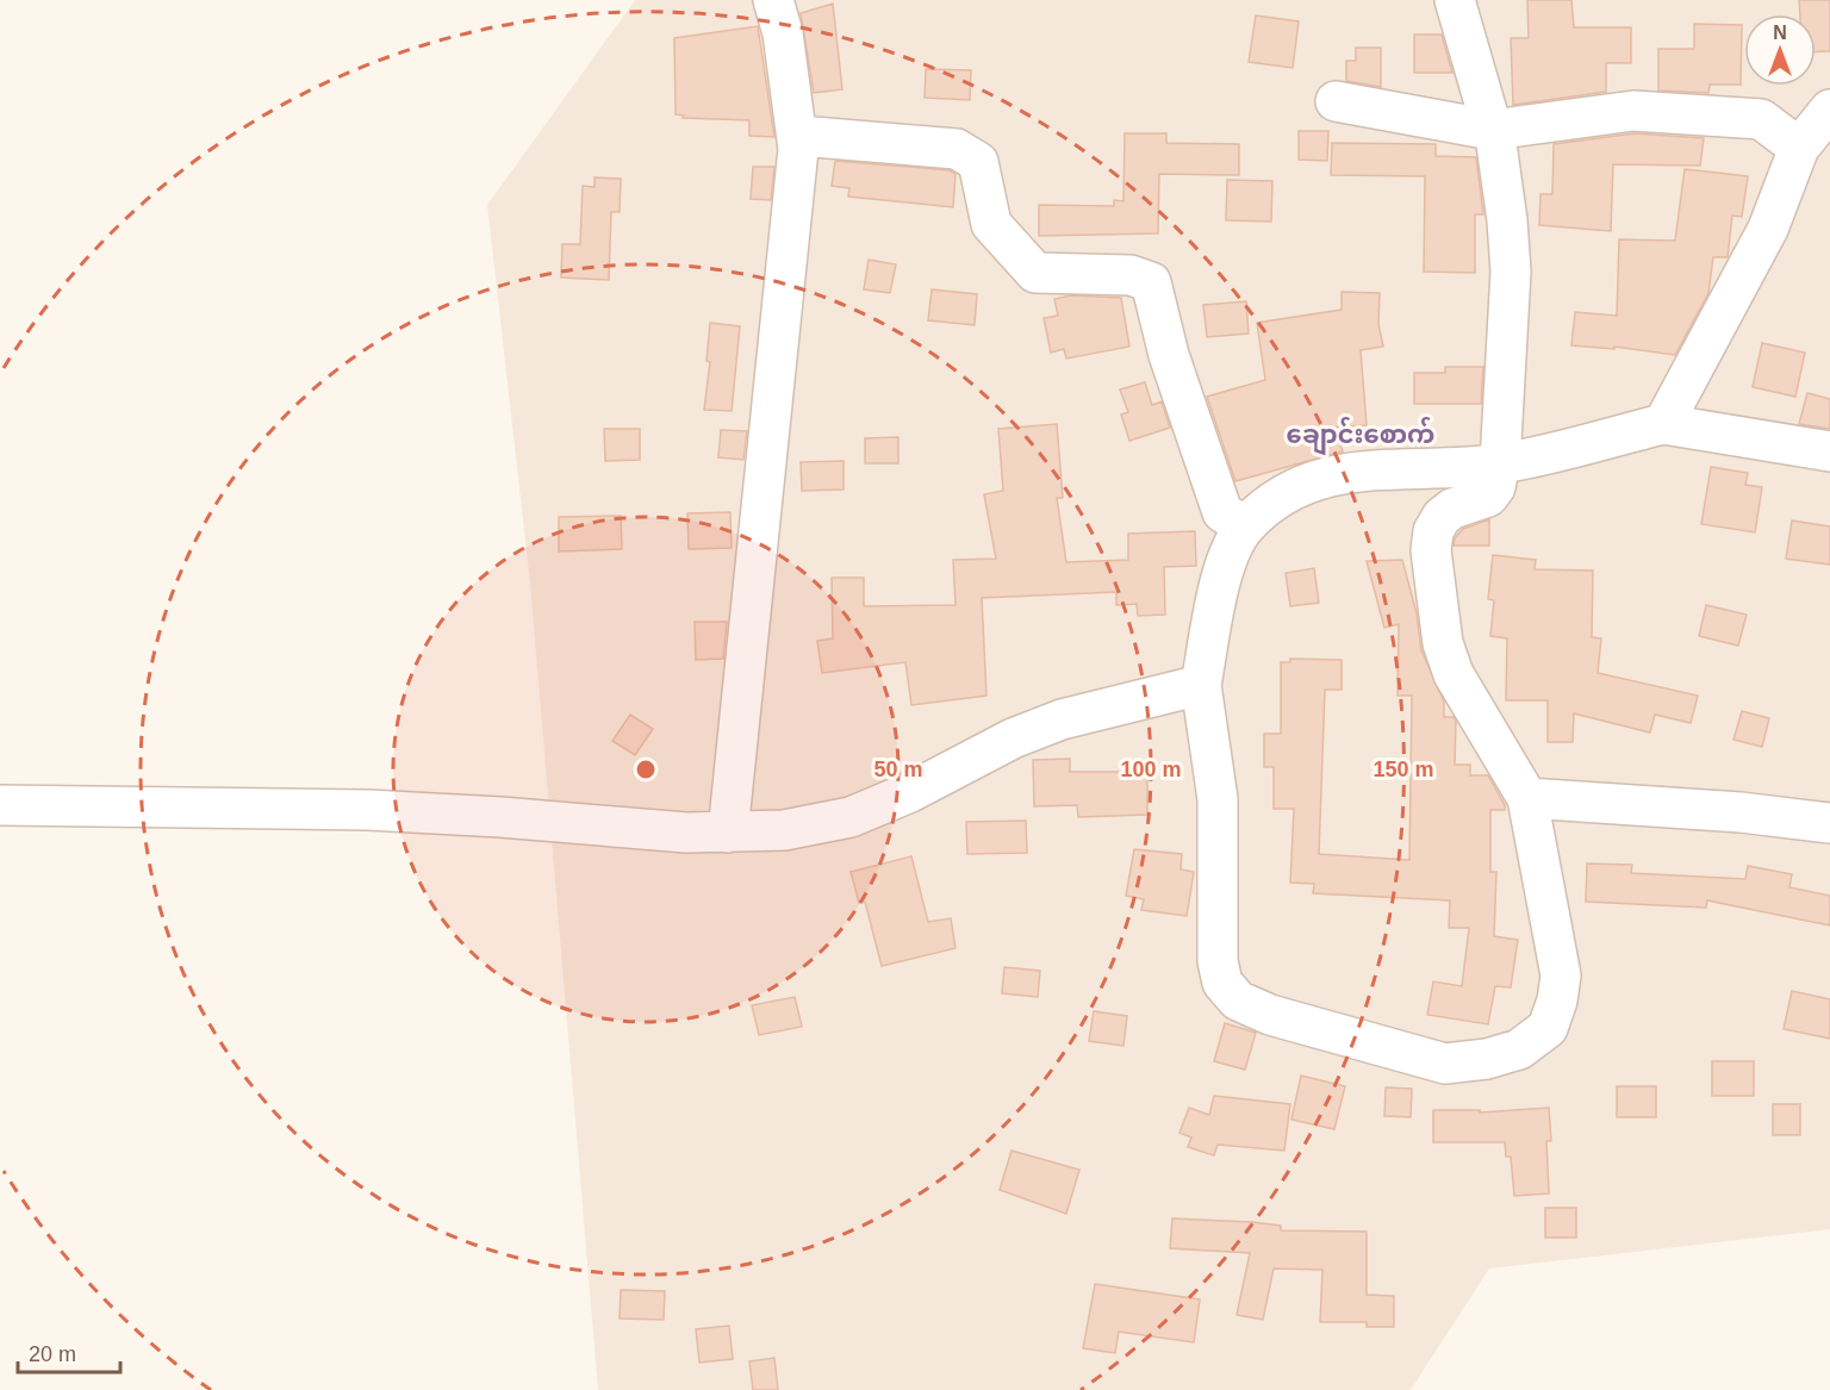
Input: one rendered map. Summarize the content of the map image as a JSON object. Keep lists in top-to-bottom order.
{
  "districts": ["ချောင်းစောက်"],
  "scale_bar": "20 m",
  "north": "top",
  "rings": ["50 m", "100 m", "150 m"]
}
